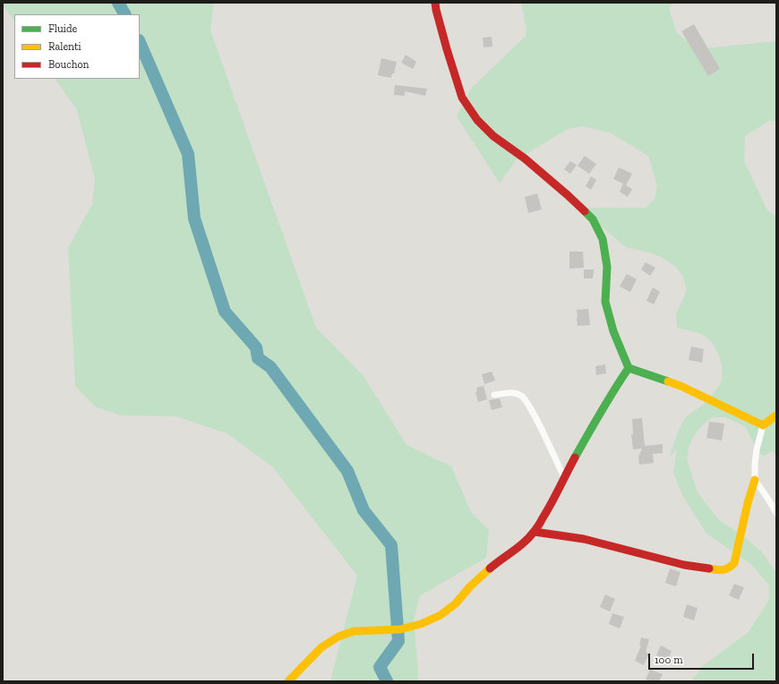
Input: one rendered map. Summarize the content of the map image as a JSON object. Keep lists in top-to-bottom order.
{
  "legend": ["Fluide", "Ralenti", "Bouchon"],
  "scale_bar": "100 m"
}
